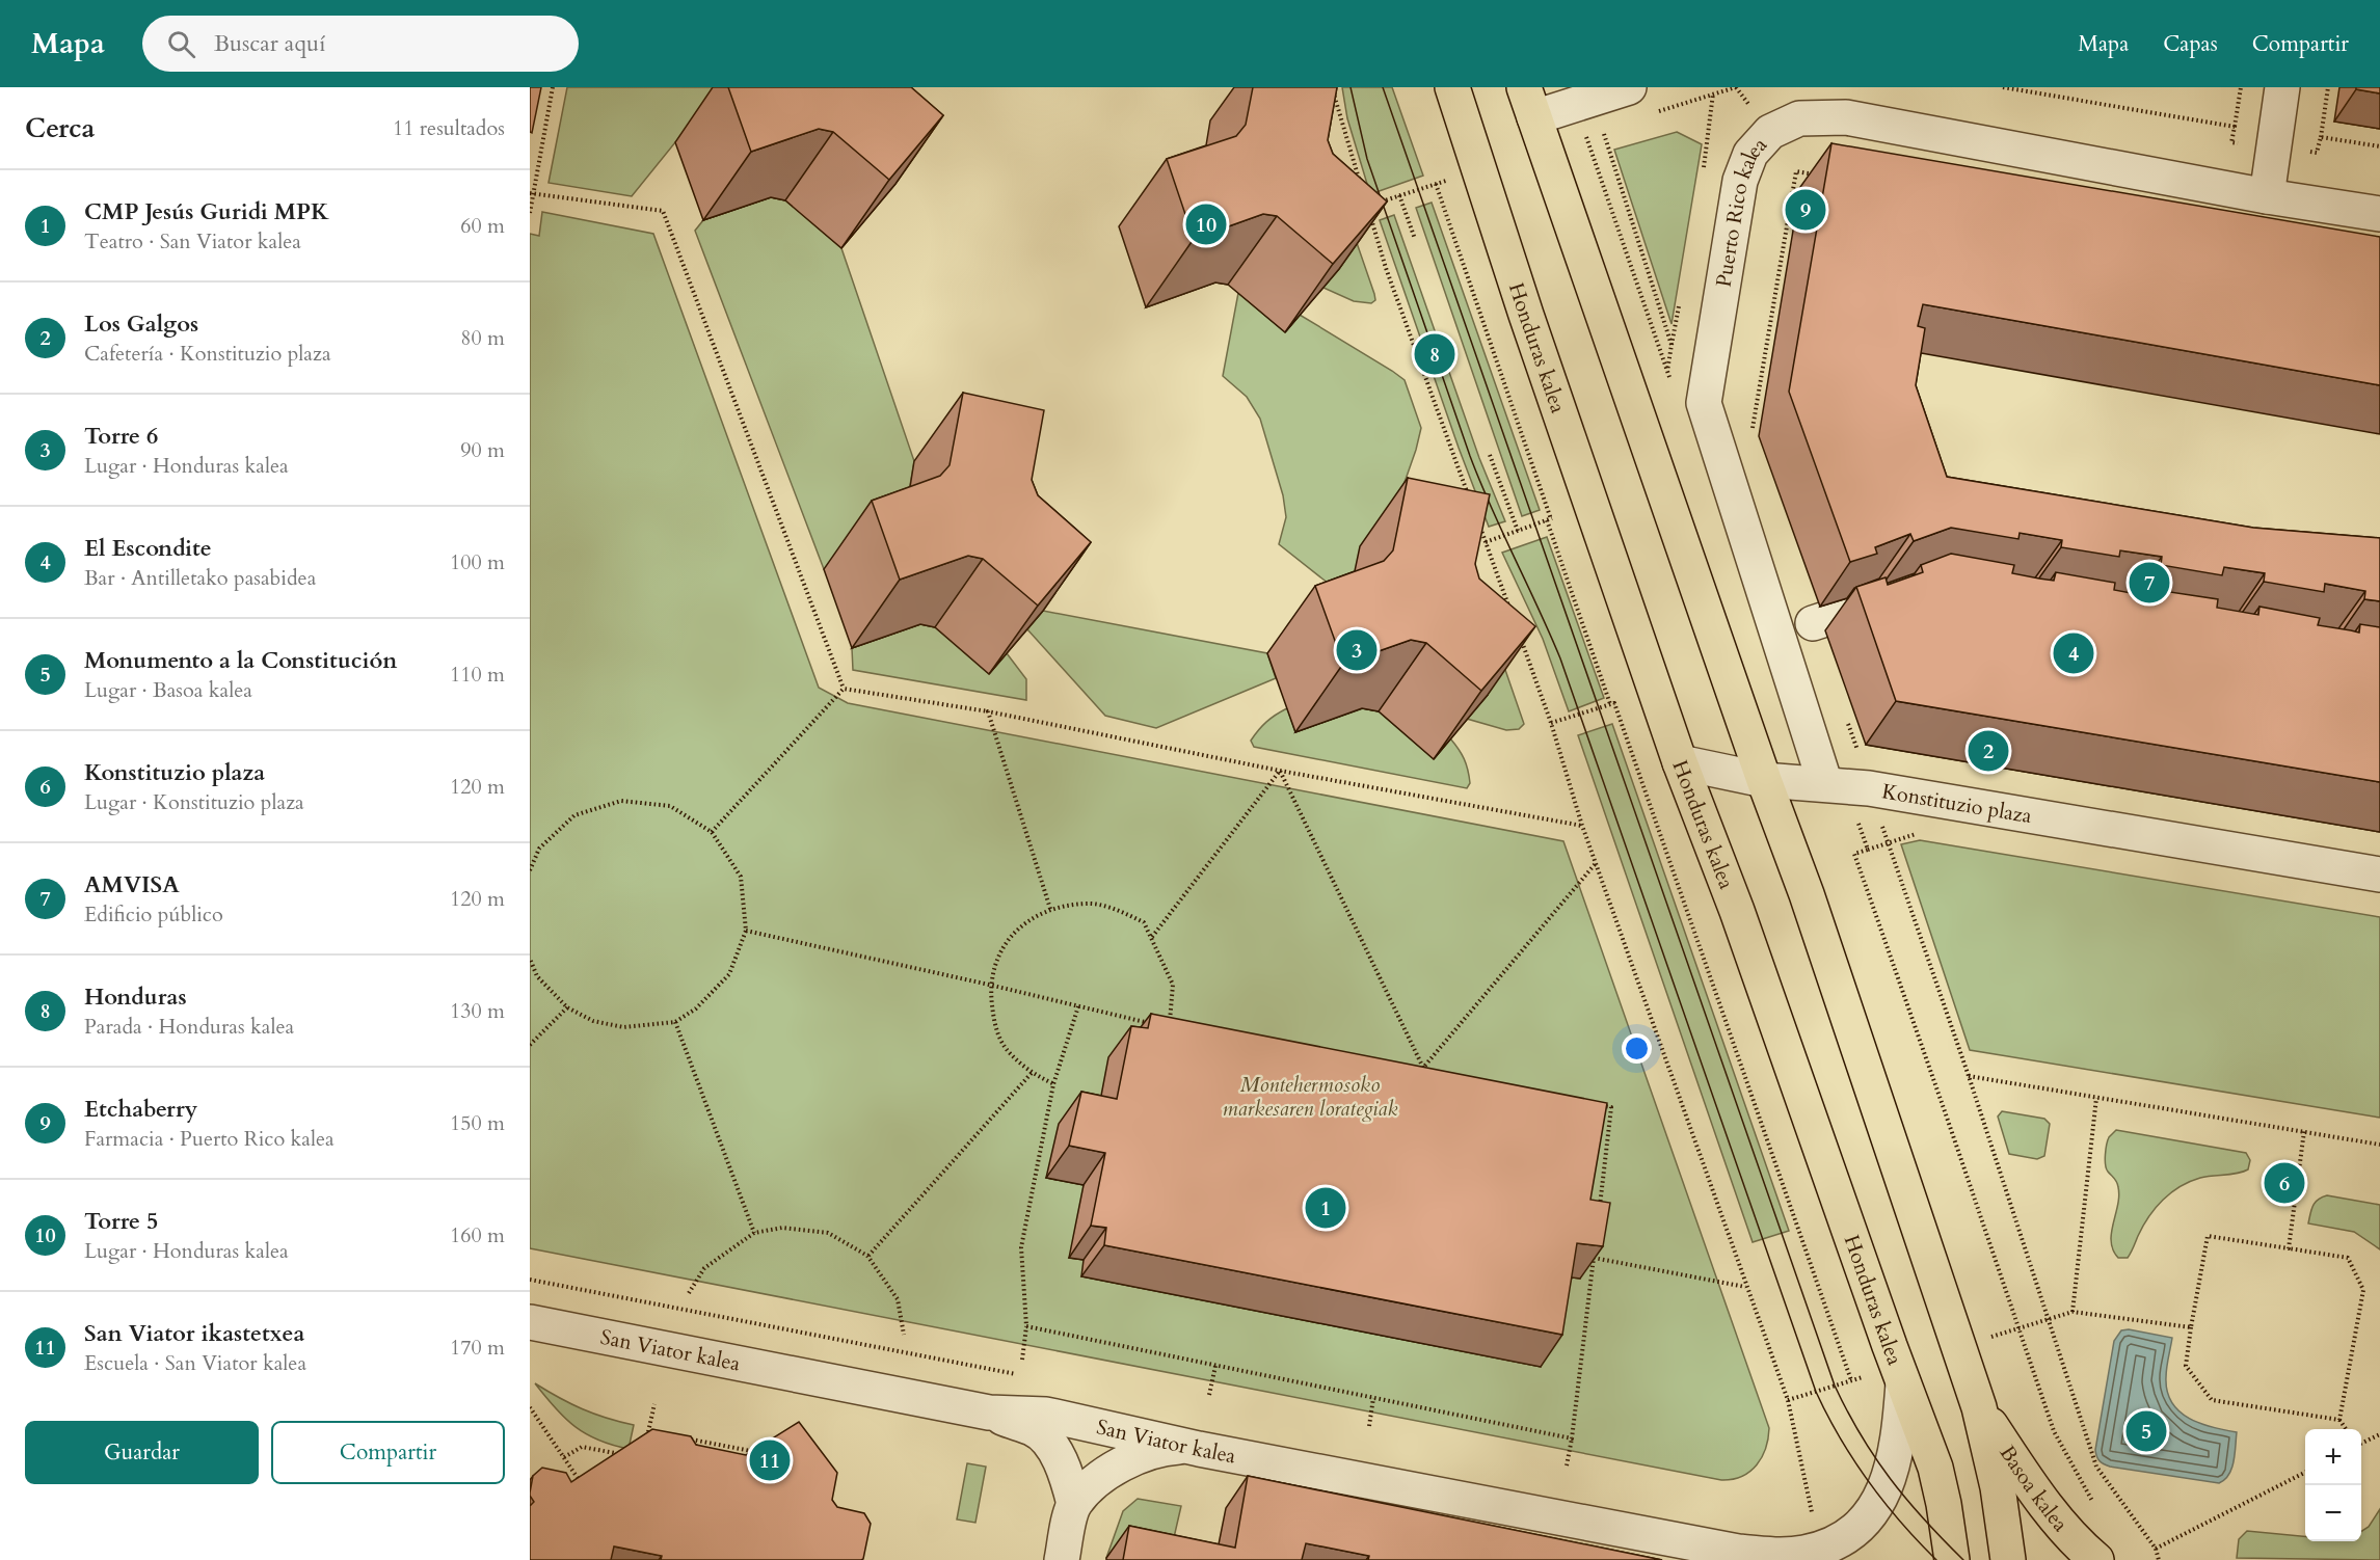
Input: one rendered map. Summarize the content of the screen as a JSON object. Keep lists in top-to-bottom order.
{
  "streets": {
    "main road": ["Honduras kalea", "Basoa kalea"],
    "street": ["Puerto Rico kalea", "Konstituzio plaza", "San Viator kalea"]
  },
  "crossings": [
    ["Puerto Rico kalea", "Konstituzio plaza"],
    ["Honduras kalea", "Konstituzio plaza"],
    ["Honduras kalea", "San Viator kalea"]
  ],
  "parks": ["Montehermosoko markesaren lorategiak"],
  "page": {
    "header": "Mapa",
    "search": "Buscar aquí",
    "nav": ["Mapa", "Capas", "Compartir"],
    "heading": ["Cerca", "11 resultados"],
    "list": [
      {
        "mark": "1",
        "name": "CMP Jesús Guridi MPK",
        "note": "Teatro · San Viator kalea",
        "value": "60 m"
      },
      {
        "mark": "2",
        "name": "Los Galgos",
        "note": "Cafetería · Konstituzio plaza",
        "value": "80 m"
      },
      {
        "mark": "3",
        "name": "Torre 6",
        "note": "Lugar · Honduras kalea",
        "value": "90 m"
      },
      {
        "mark": "4",
        "name": "El Escondite",
        "note": "Bar · Antilletako pasabidea",
        "value": "100 m"
      },
      {
        "mark": "5",
        "name": "Monumento a la Constitución",
        "note": "Lugar · Basoa kalea",
        "value": "110 m"
      },
      {
        "mark": "6",
        "name": "Konstituzio plaza",
        "note": "Lugar · Konstituzio plaza",
        "value": "120 m"
      },
      {
        "mark": "7",
        "name": "AMVISA",
        "note": "Edificio público",
        "value": "120 m"
      },
      {
        "mark": "8",
        "name": "Honduras",
        "note": "Parada · Honduras kalea",
        "value": "130 m"
      },
      {
        "mark": "9",
        "name": "Etchaberry",
        "note": "Farmacia · Puerto Rico kalea",
        "value": "150 m"
      },
      {
        "mark": "10",
        "name": "Torre 5",
        "note": "Lugar · Honduras kalea",
        "value": "160 m"
      },
      {
        "mark": "11",
        "name": "San Viator ikastetxea",
        "note": "Escuela · San Viator kalea",
        "value": "170 m"
      }
    ],
    "pins": [
      "9",
      "10",
      "8",
      "7",
      "3",
      "4",
      "2",
      "6",
      "1",
      "5",
      "11"
    ],
    "buttons": ["Guardar", "Compartir"],
    "map_buttons": ["+", "−"]
  }
}
